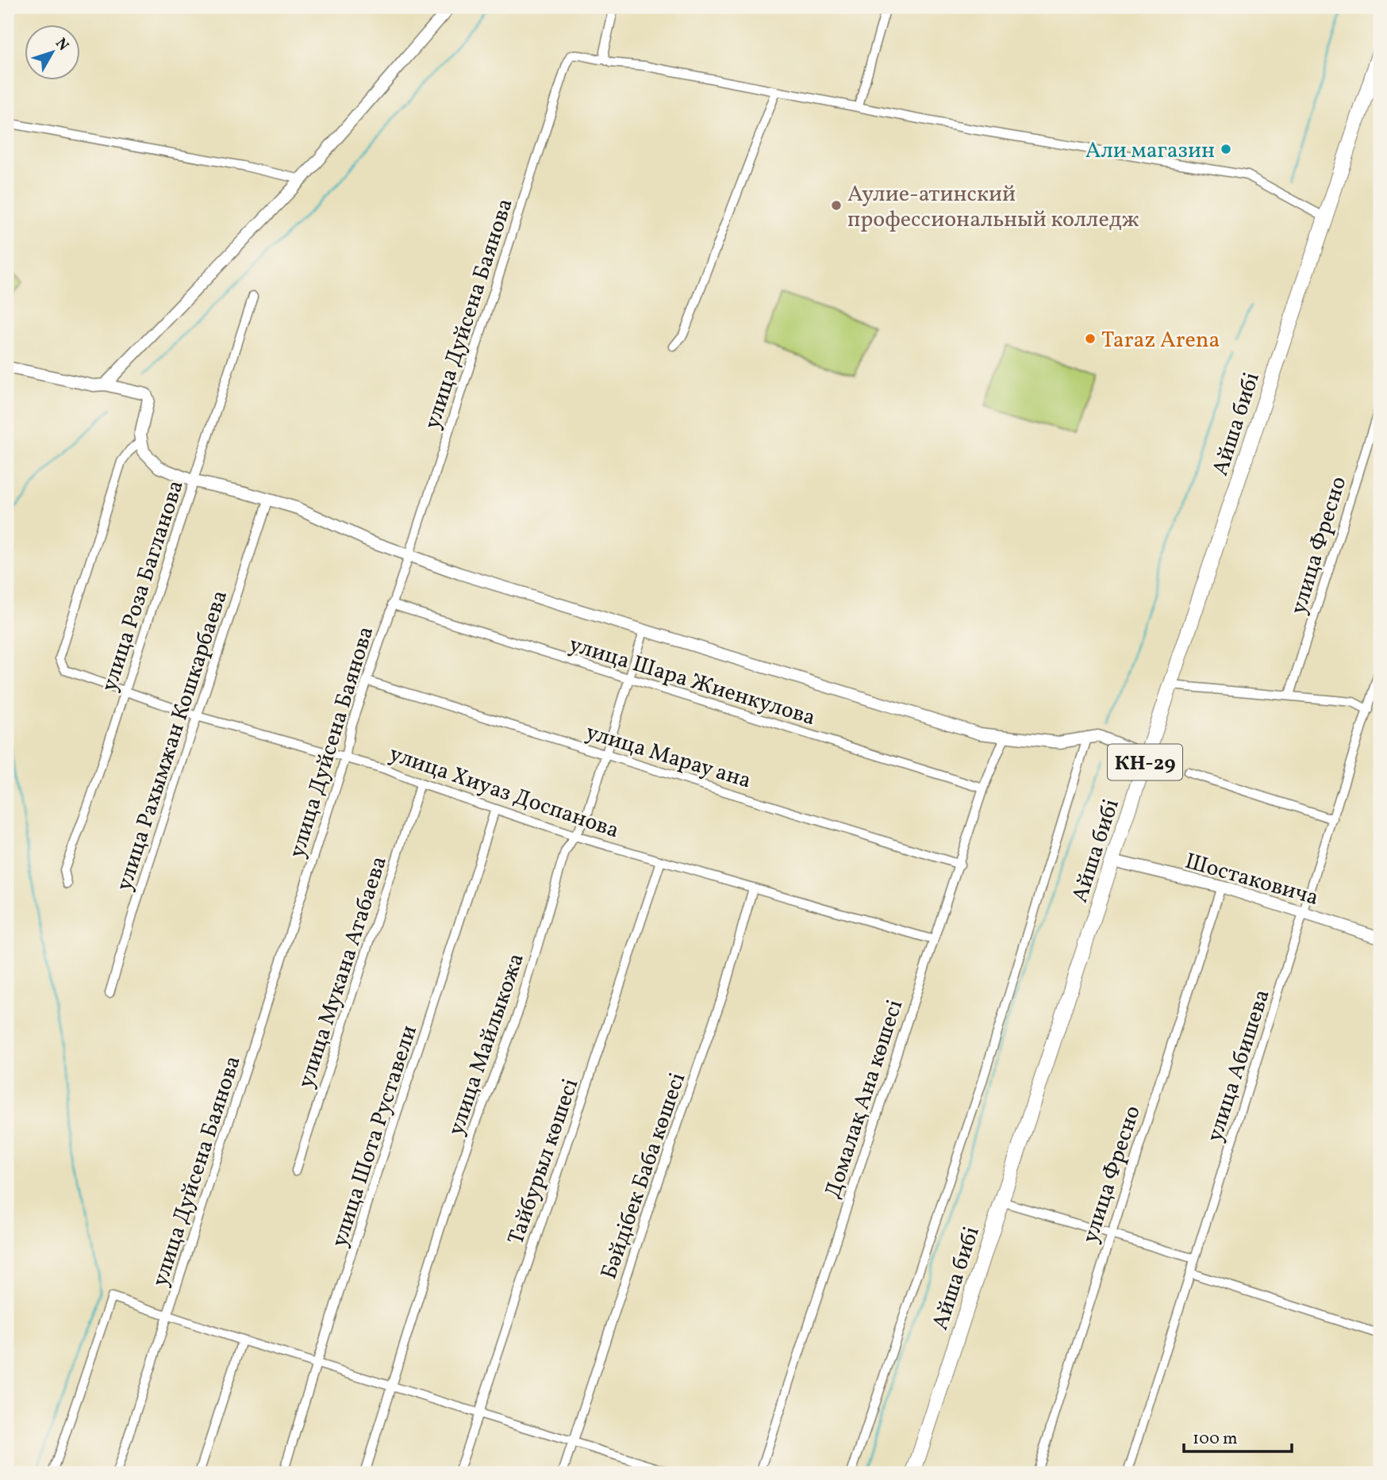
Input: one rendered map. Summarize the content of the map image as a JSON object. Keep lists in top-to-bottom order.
{
  "streets": {
    "main road": ["Айша бибі", "КН-29"],
    "street": [
      "улица Дуйсена Баянова",
      "улица Фресно",
      "улица Роза Багланова",
      "улица Шара Жиенкулова",
      "улица Рахымжан Кошкарбаева",
      "улица Марау ана",
      "улица Хиуаз Доспанова",
      "Шостаковича",
      "улица Мукана Атабаева",
      "улица Майлыкожа",
      "улица Абишева",
      "Домалақ Ана көшесі",
      "улица Шота Руставели",
      "Тайбурыл көшесі",
      "Бәйдібек Баба көшесі"
    ]
  },
  "crossings": [
    ["улица Дуйсена Баянова", "улица Шара Жиенкулова"],
    ["улица Дуйсена Баянова", "улица Марау ана"],
    ["улица Дуйсена Баянова", "улица Хиуаз Доспанова"],
    ["Айша бибі", "Шостаковича"],
    ["улица Фресно", "Шостаковича"],
    ["улица Роза Багланова", "улица Хиуаз Доспанова"],
    ["улица Шара Жиенкулова", "улица Майлыкожа"],
    ["улица Шара Жиенкулова", "Домалақ Ана көшесі"],
    ["улица Рахымжан Кошкарбаева", "улица Хиуаз Доспанова"],
    ["улица Марау ана", "улица Майлыкожа"],
    ["улица Марау ана", "Домалақ Ана көшесі"],
    ["улица Хиуаз Доспанова", "улица Мукана Атабаева"],
    ["улица Хиуаз Доспанова", "улица Майлыкожа"],
    ["улица Хиуаз Доспанова", "Домалақ Ана көшесі"],
    ["улица Хиуаз Доспанова", "улица Шота Руставели"],
    ["улица Хиуаз Доспанова", "Тайбурыл көшесі"],
    ["улица Хиуаз Доспанова", "Бәйдібек Баба көшесі"],
    ["Шостаковича", "улица Абишева"]
  ],
  "places": ["Али магазин", "Аулие-атинский профессиональный колледж", "Taraz Arena"],
  "scale_bar": "100 m",
  "north": "top right"
}
